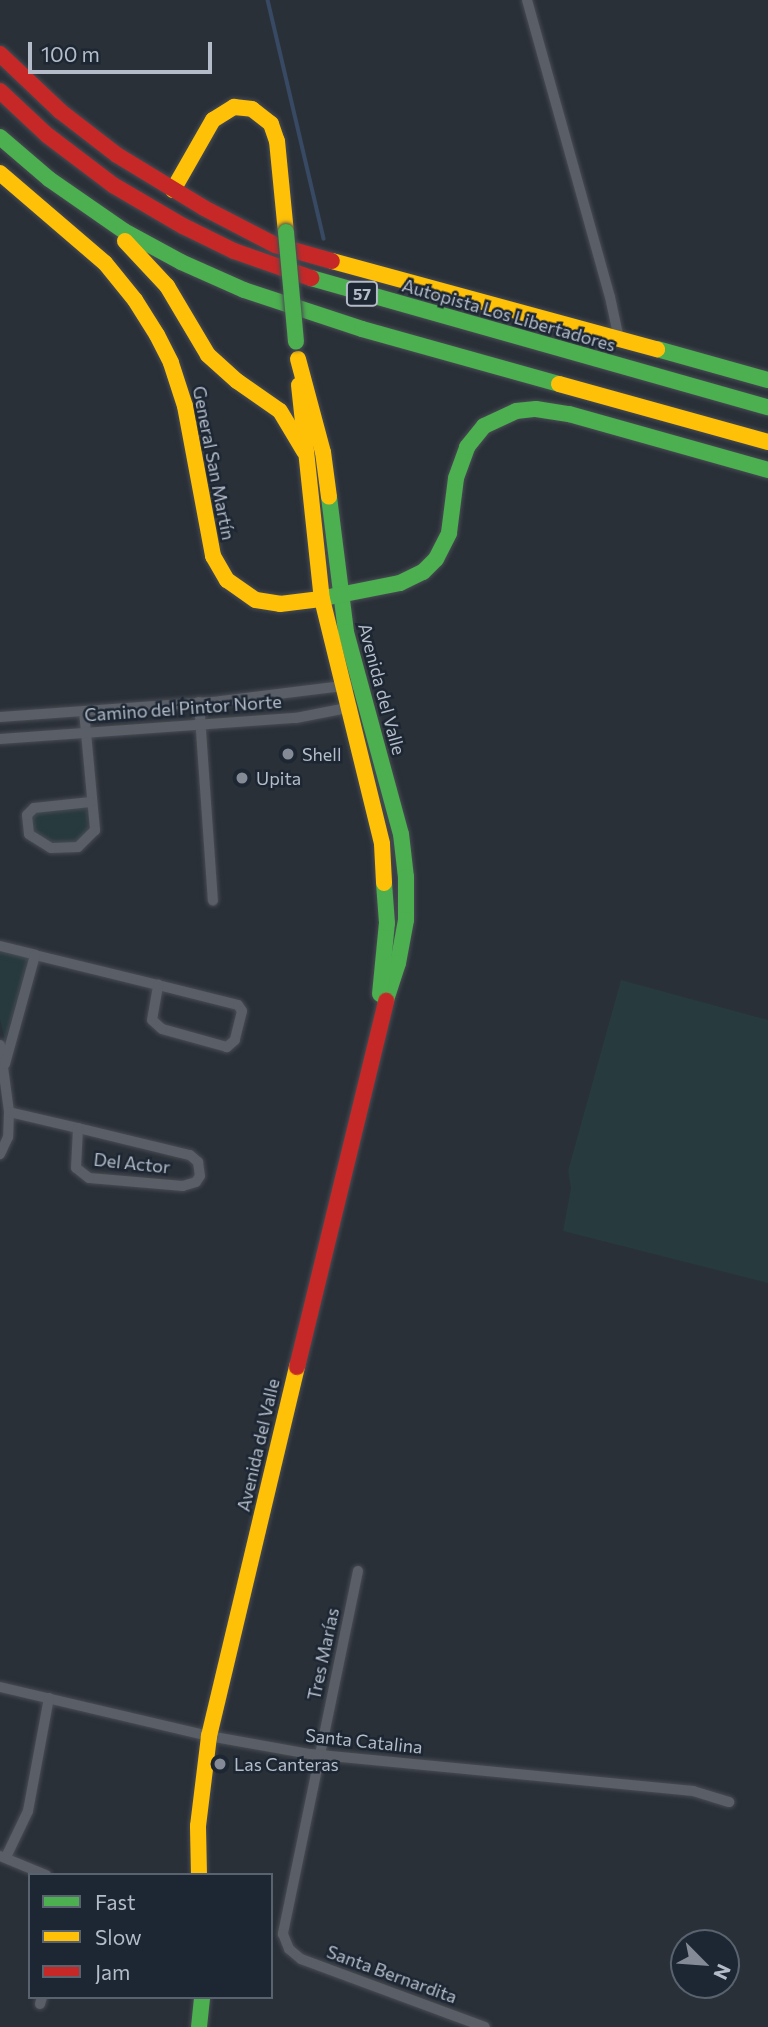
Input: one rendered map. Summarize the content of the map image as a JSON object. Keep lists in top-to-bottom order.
{
  "streets": {
    "main road": [
      "57",
      "Autopista Los Libertadores",
      "General San Martín",
      "Avenida del Valle"
    ],
    "street": [
      "Camino del Pintor Norte",
      "Del Actor",
      "Tres Marías",
      "Santa Catalina",
      "Santa Bernardita"
    ]
  },
  "crossings": [
    ["General San Martín", "Avenida del Valle"],
    ["Avenida del Valle", "Camino del Pintor Norte"],
    ["Avenida del Valle", "Santa Catalina"],
    ["Tres Marías", "Santa Catalina"],
    ["Tres Marías", "Santa Bernardita"]
  ],
  "places": ["Shell", "Upita", "Las Canteras"],
  "legend": ["Fast", "Slow", "Jam"],
  "scale_bar": "100 m",
  "north": "bottom right"
}
